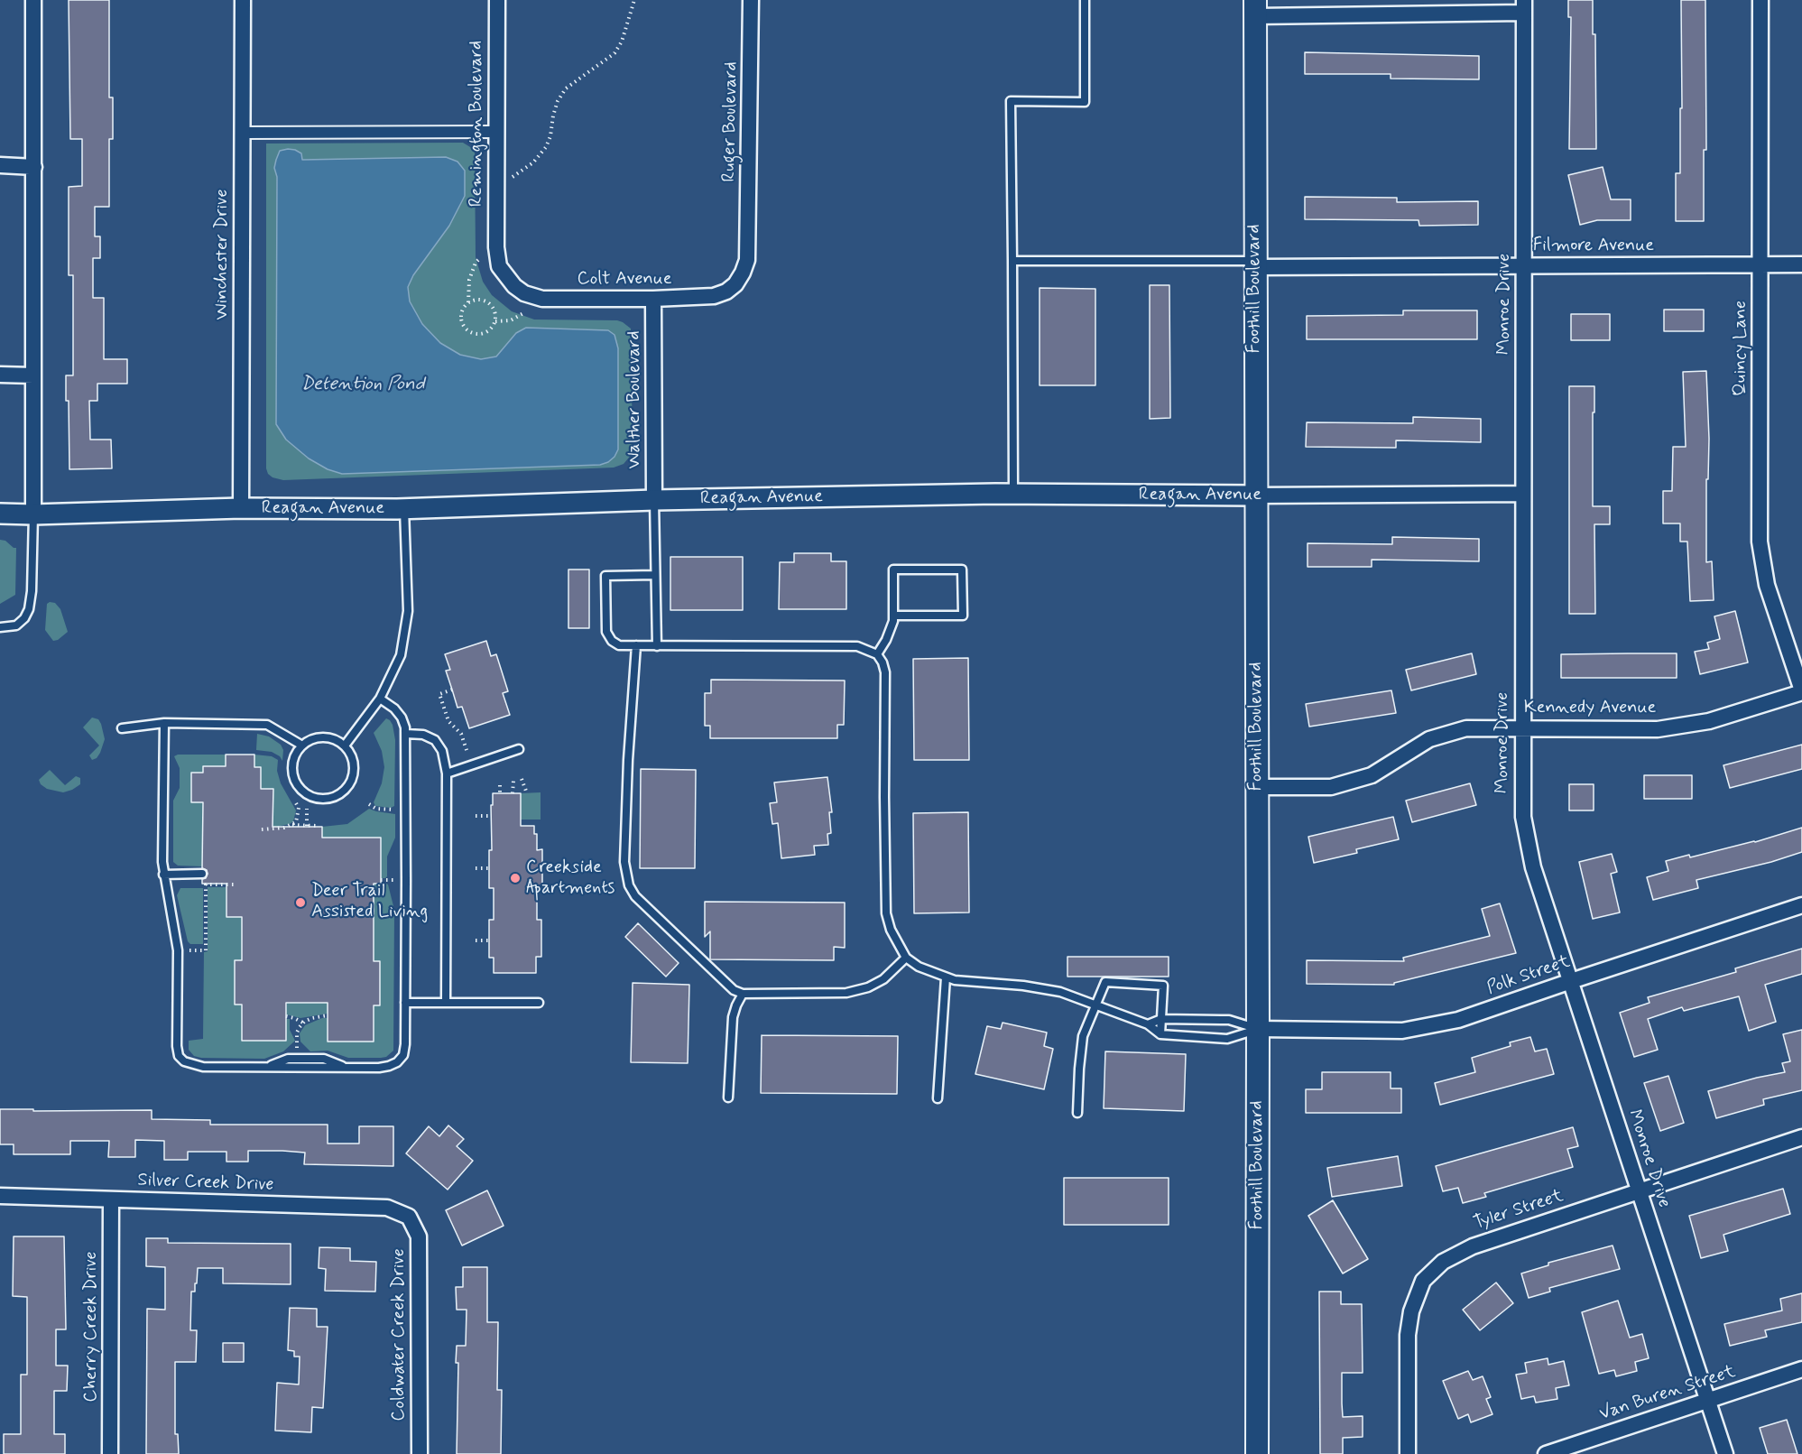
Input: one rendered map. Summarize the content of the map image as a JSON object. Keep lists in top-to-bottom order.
{
  "streets": {
    "main road": ["Foothill Boulevard"],
    "street": [
      "Ruger Boulevard",
      "Remington Boulevard",
      "Filmore Avenue",
      "Winchester Drive",
      "Colt Avenue",
      "Monroe Drive",
      "Quincy Lane",
      "Walther Boulevard",
      "Reagan Avenue",
      "Kennedy Avenue",
      "Polk Street",
      "Silver Creek Drive",
      "Tyler Street",
      "Cherry Creek Drive",
      "Coldwater Creek Drive",
      "Van Buren Street"
    ]
  },
  "crossings": [
    ["Ruger Boulevard", "Colt Avenue"],
    ["Remington Boulevard", "Colt Avenue"],
    ["Filmore Avenue", "Foothill Boulevard"],
    ["Filmore Avenue", "Monroe Drive"],
    ["Filmore Avenue", "Quincy Lane"],
    ["Winchester Drive", "Reagan Avenue"],
    ["Colt Avenue", "Walther Boulevard"],
    ["Foothill Boulevard", "Reagan Avenue"],
    ["Foothill Boulevard", "Kennedy Avenue"],
    ["Foothill Boulevard", "Polk Street"],
    ["Monroe Drive", "Reagan Avenue"],
    ["Monroe Drive", "Kennedy Avenue"],
    ["Monroe Drive", "Polk Street"],
    ["Monroe Drive", "Tyler Street"],
    ["Monroe Drive", "Van Buren Street"],
    ["Quincy Lane", "Kennedy Avenue"],
    ["Walther Boulevard", "Reagan Avenue"],
    ["Silver Creek Drive", "Cherry Creek Drive"],
    ["Silver Creek Drive", "Coldwater Creek Drive"]
  ],
  "water": ["Detention Pond"],
  "places": ["Creekside Apartments", "Deer Trail Assisted Living"]
}
